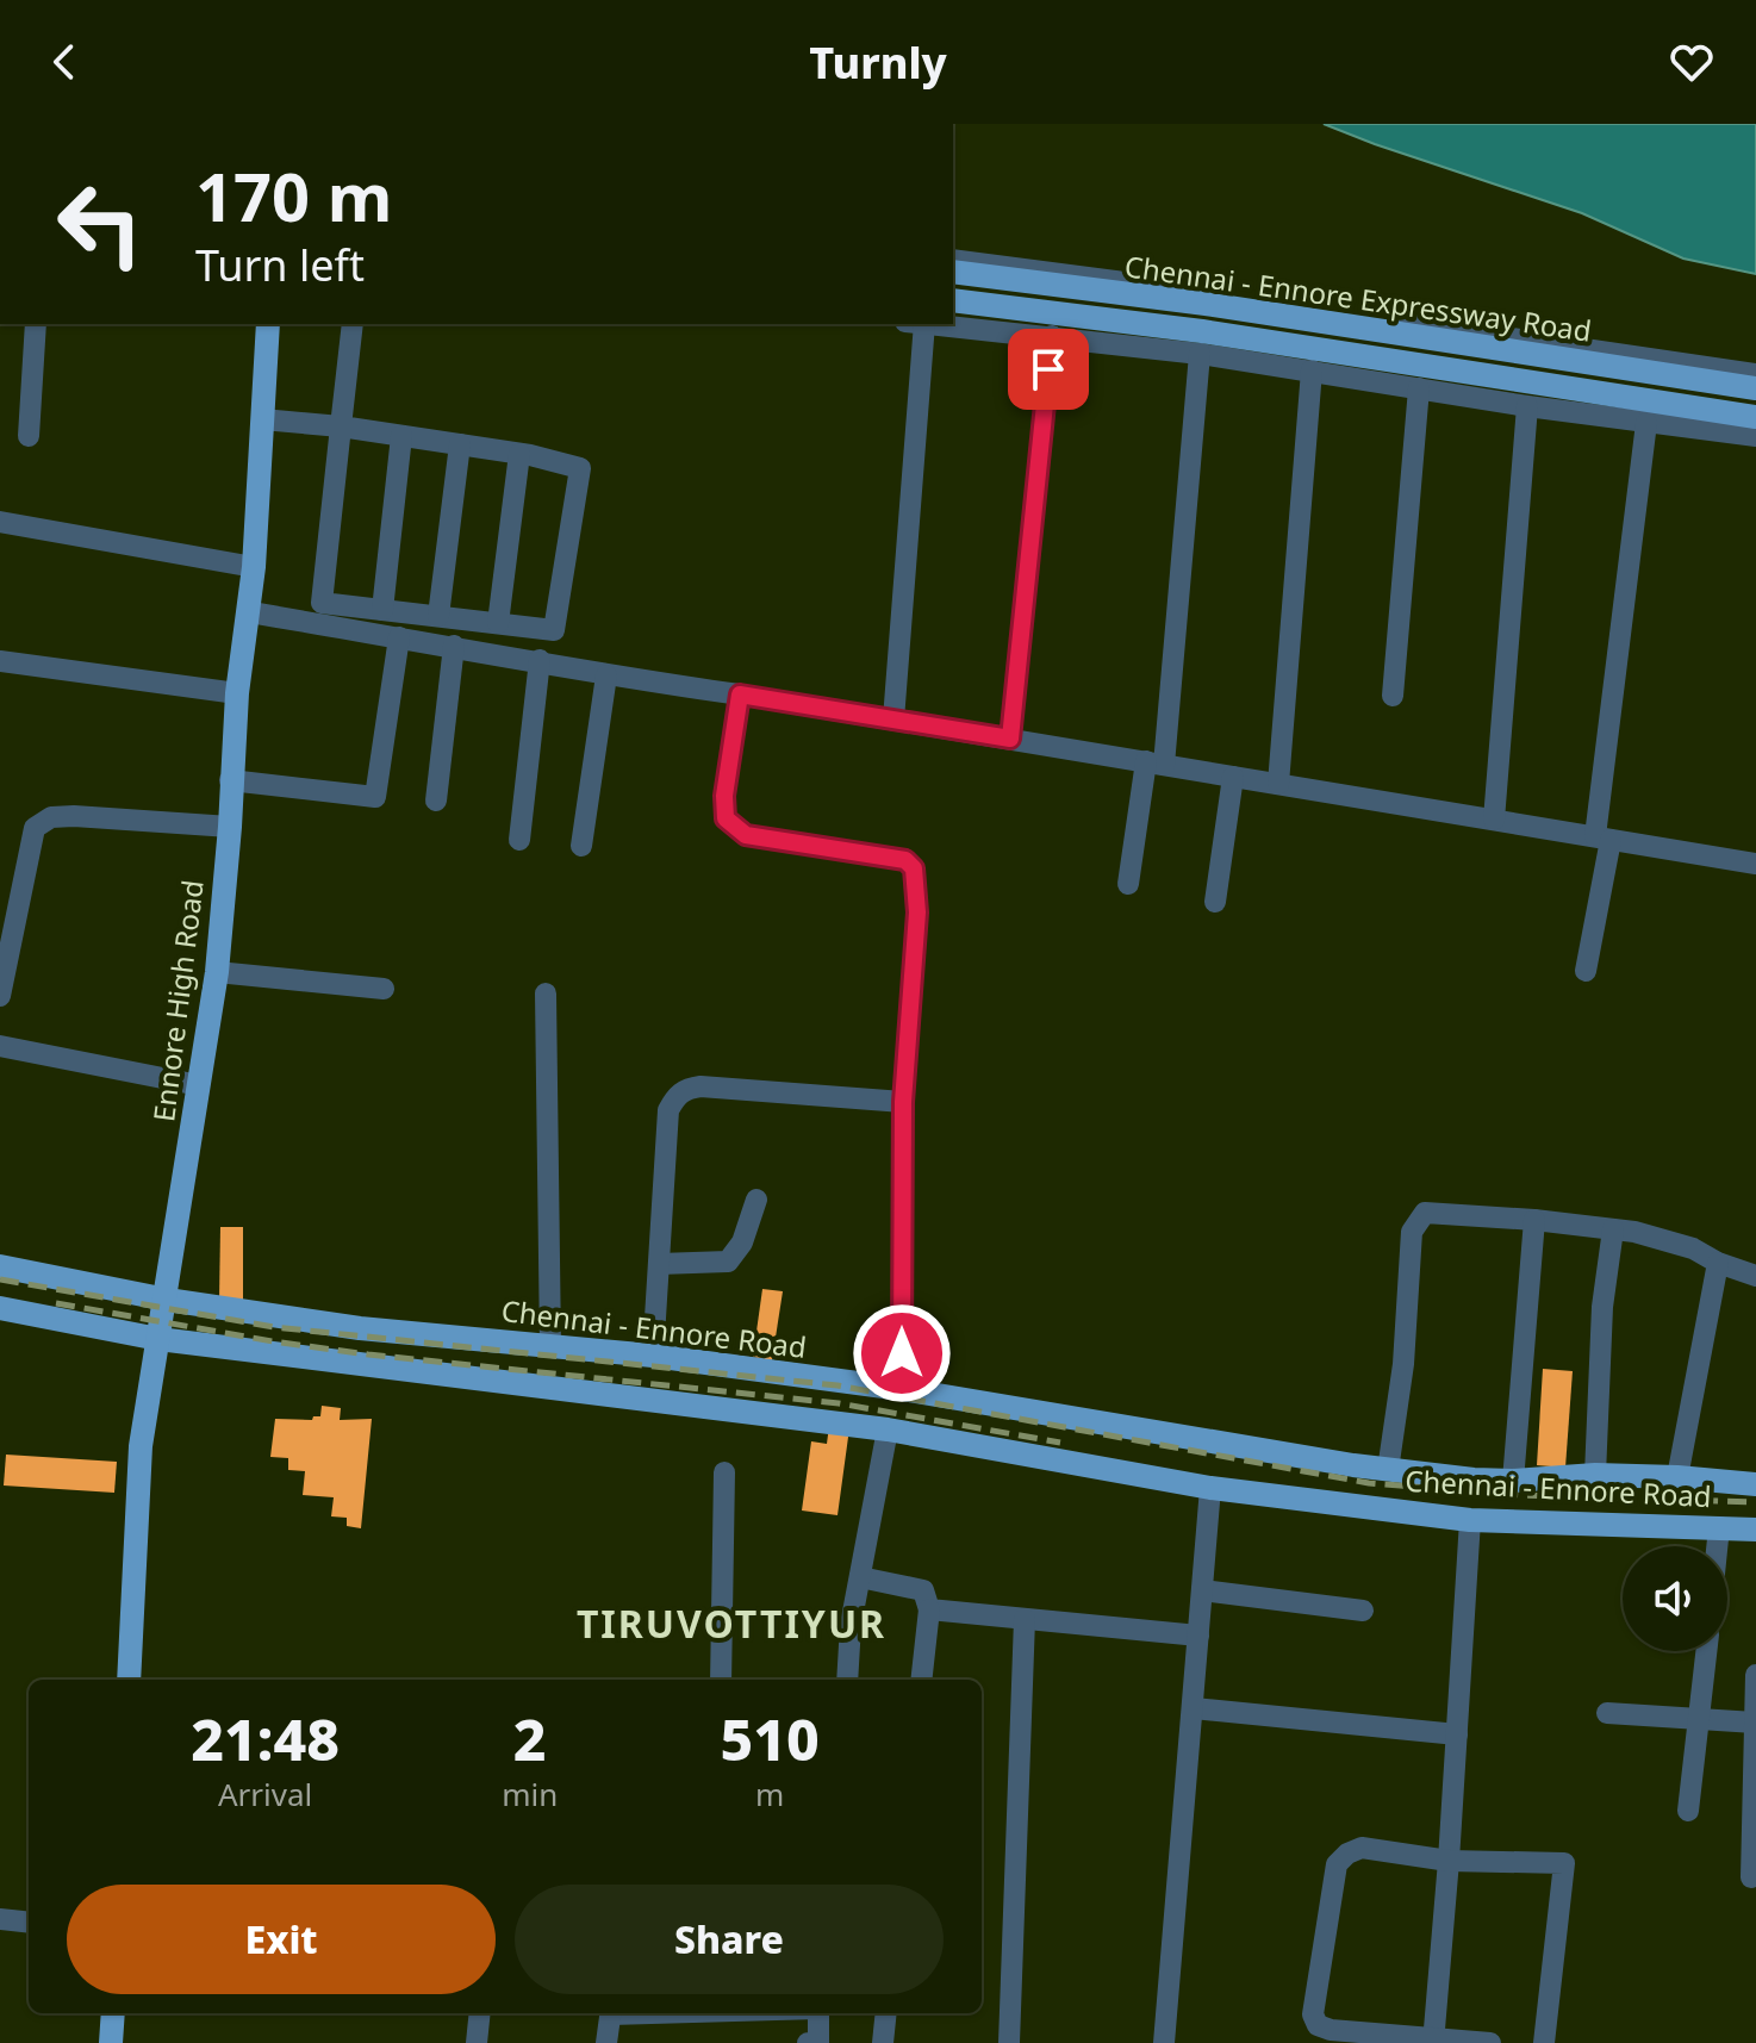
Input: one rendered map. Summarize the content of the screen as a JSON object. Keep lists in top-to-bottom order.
{
  "streets": {
    "main road": ["Chennai - Ennore Expressway Road", "Ennore High Road", "Chennai - Ennore Road"]
  },
  "crossings": [
    ["Ennore High Road", "Chennai - Ennore Road"]
  ],
  "districts": ["TIRUVOTTIYUR"],
  "page": {
    "header": "Turnly",
    "turn": ["170 m", "Turn left"],
    "eta": [
      "21:48",
      "Arrival",
      "2",
      "min",
      "510",
      "m"
    ],
    "buttons": ["Exit", "Share"]
  }
}
